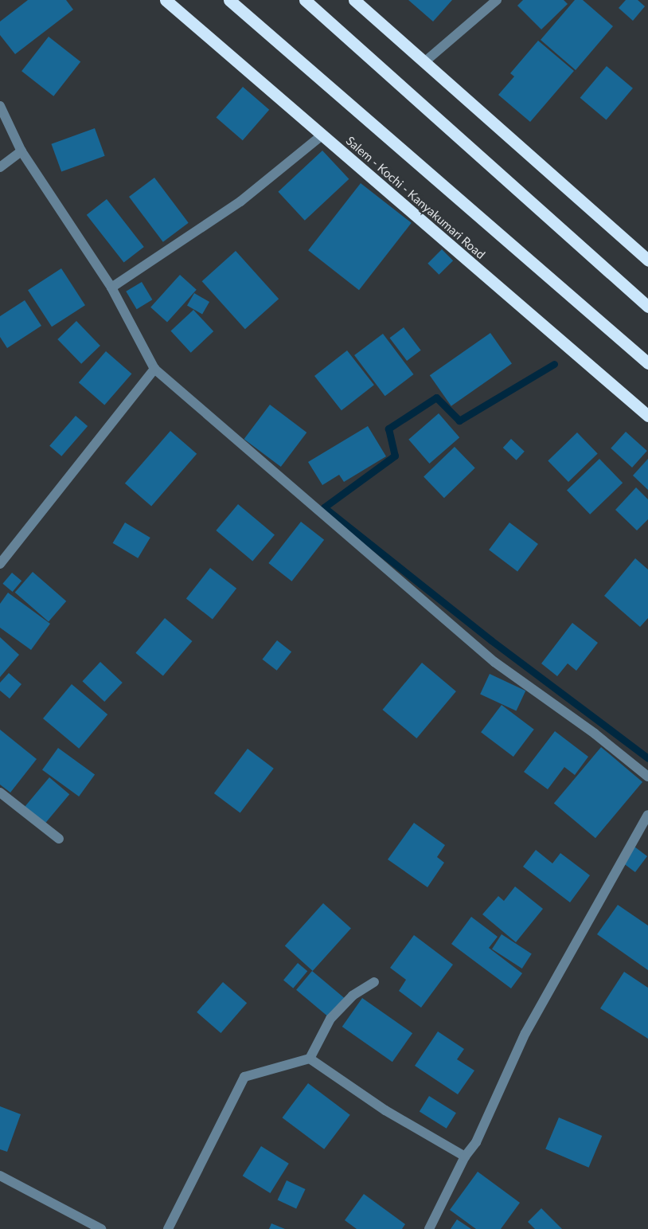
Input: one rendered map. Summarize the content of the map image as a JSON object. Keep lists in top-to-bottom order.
{
  "streets": {
    "highway": ["Salem - Kochi - Kanyakumari Road"]
  }
}
